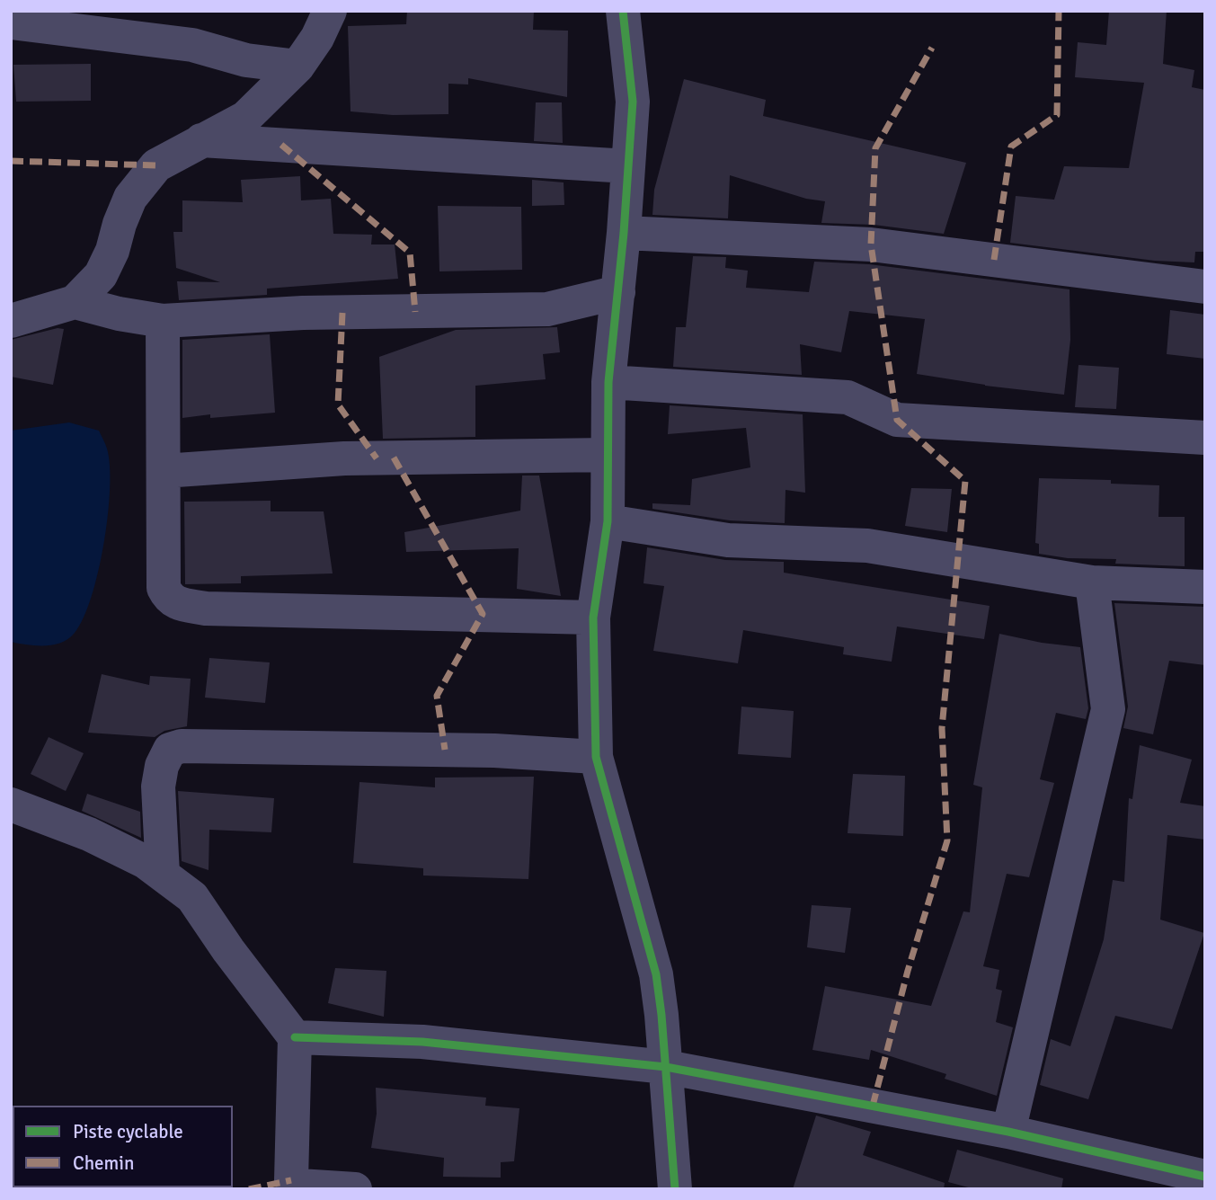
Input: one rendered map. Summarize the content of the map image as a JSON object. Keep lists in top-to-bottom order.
{
  "legend": ["Piste cyclable", "Chemin"]
}
